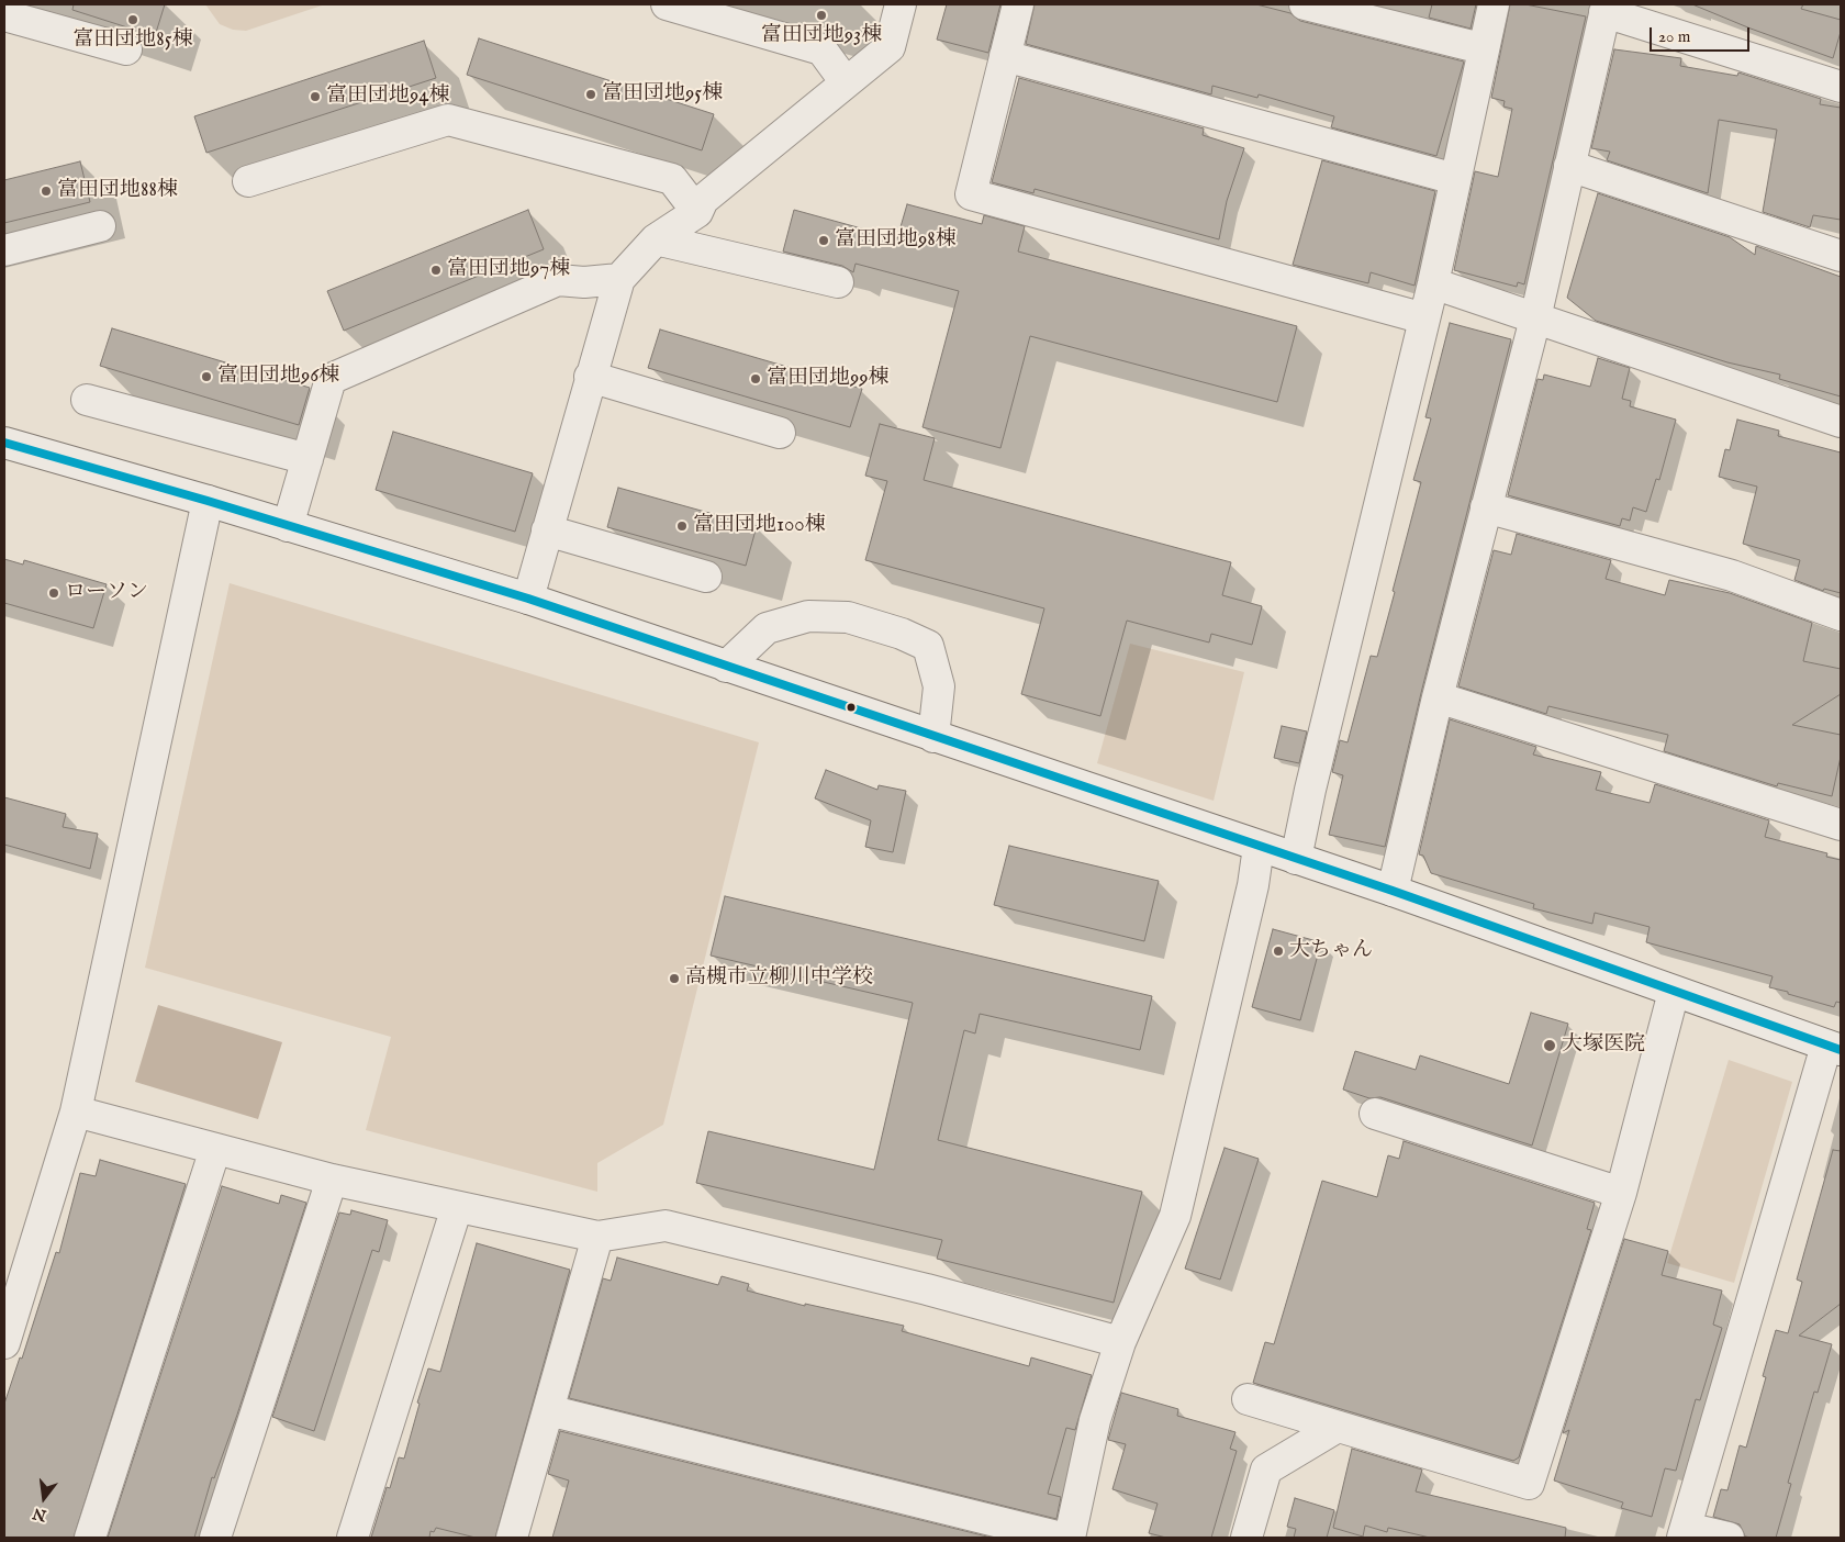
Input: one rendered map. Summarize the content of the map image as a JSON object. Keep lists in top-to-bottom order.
{
  "places": [
    "富田団地93棟",
    "富田団地85棟",
    "富田団地95棟",
    "富田団地94棟",
    "富田団地88棟",
    "富田団地98棟",
    "富田団地97棟",
    "富田団地96棟",
    "富田団地99棟",
    "富田団地100棟",
    "ローソン",
    "大ちゃん",
    "高槻市立柳川中学校",
    "大塚医院"
  ],
  "scale_bar": "20 m",
  "north": "bottom"
}
